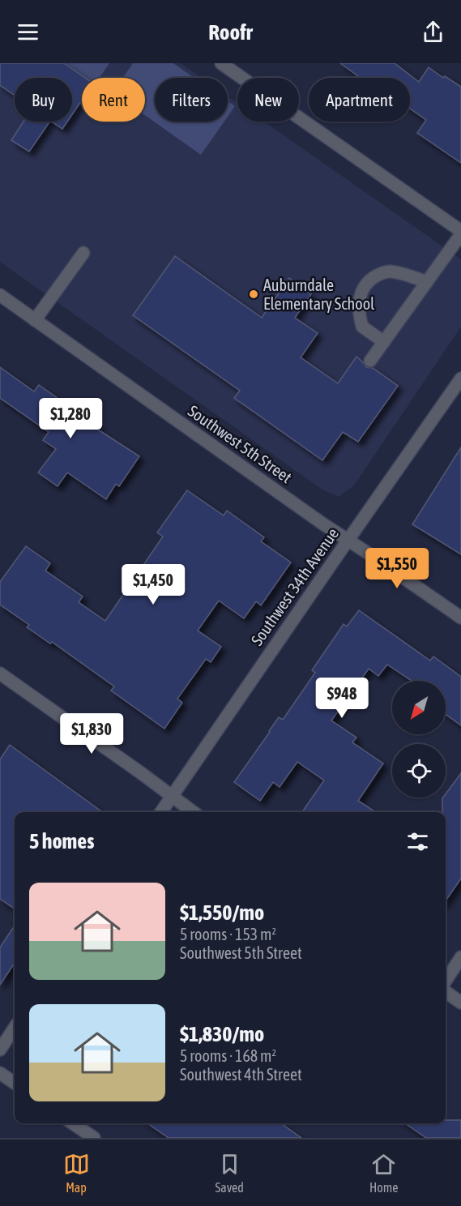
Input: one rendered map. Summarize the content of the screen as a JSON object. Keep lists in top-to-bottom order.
{
  "streets": {
    "street": ["Southwest 5th Street", "Southwest 34th Avenue"]
  },
  "crossings": [
    ["Southwest 5th Street", "Southwest 34th Avenue"]
  ],
  "places": ["Auburndale Elementary School"],
  "north": "bottom left",
  "page": {
    "header": "Roofr",
    "chip": [
      "Buy",
      "Rent",
      "Filters",
      "New",
      "Apartment"
    ],
    "price": [
      "$1,280",
      "$1,550",
      "$1,450",
      "$948",
      "$1,830"
    ],
    "heading": "5 homes",
    "list": [
      {
        "name": "$1,550/mo",
        "note": "5 rooms · 153 m² · Southwest 5th Street"
      },
      {
        "name": "$1,830/mo",
        "note": "5 rooms · 168 m² · Southwest 4th Street"
      }
    ],
    "tabs": ["Map", "Saved", "Home"]
  }
}
